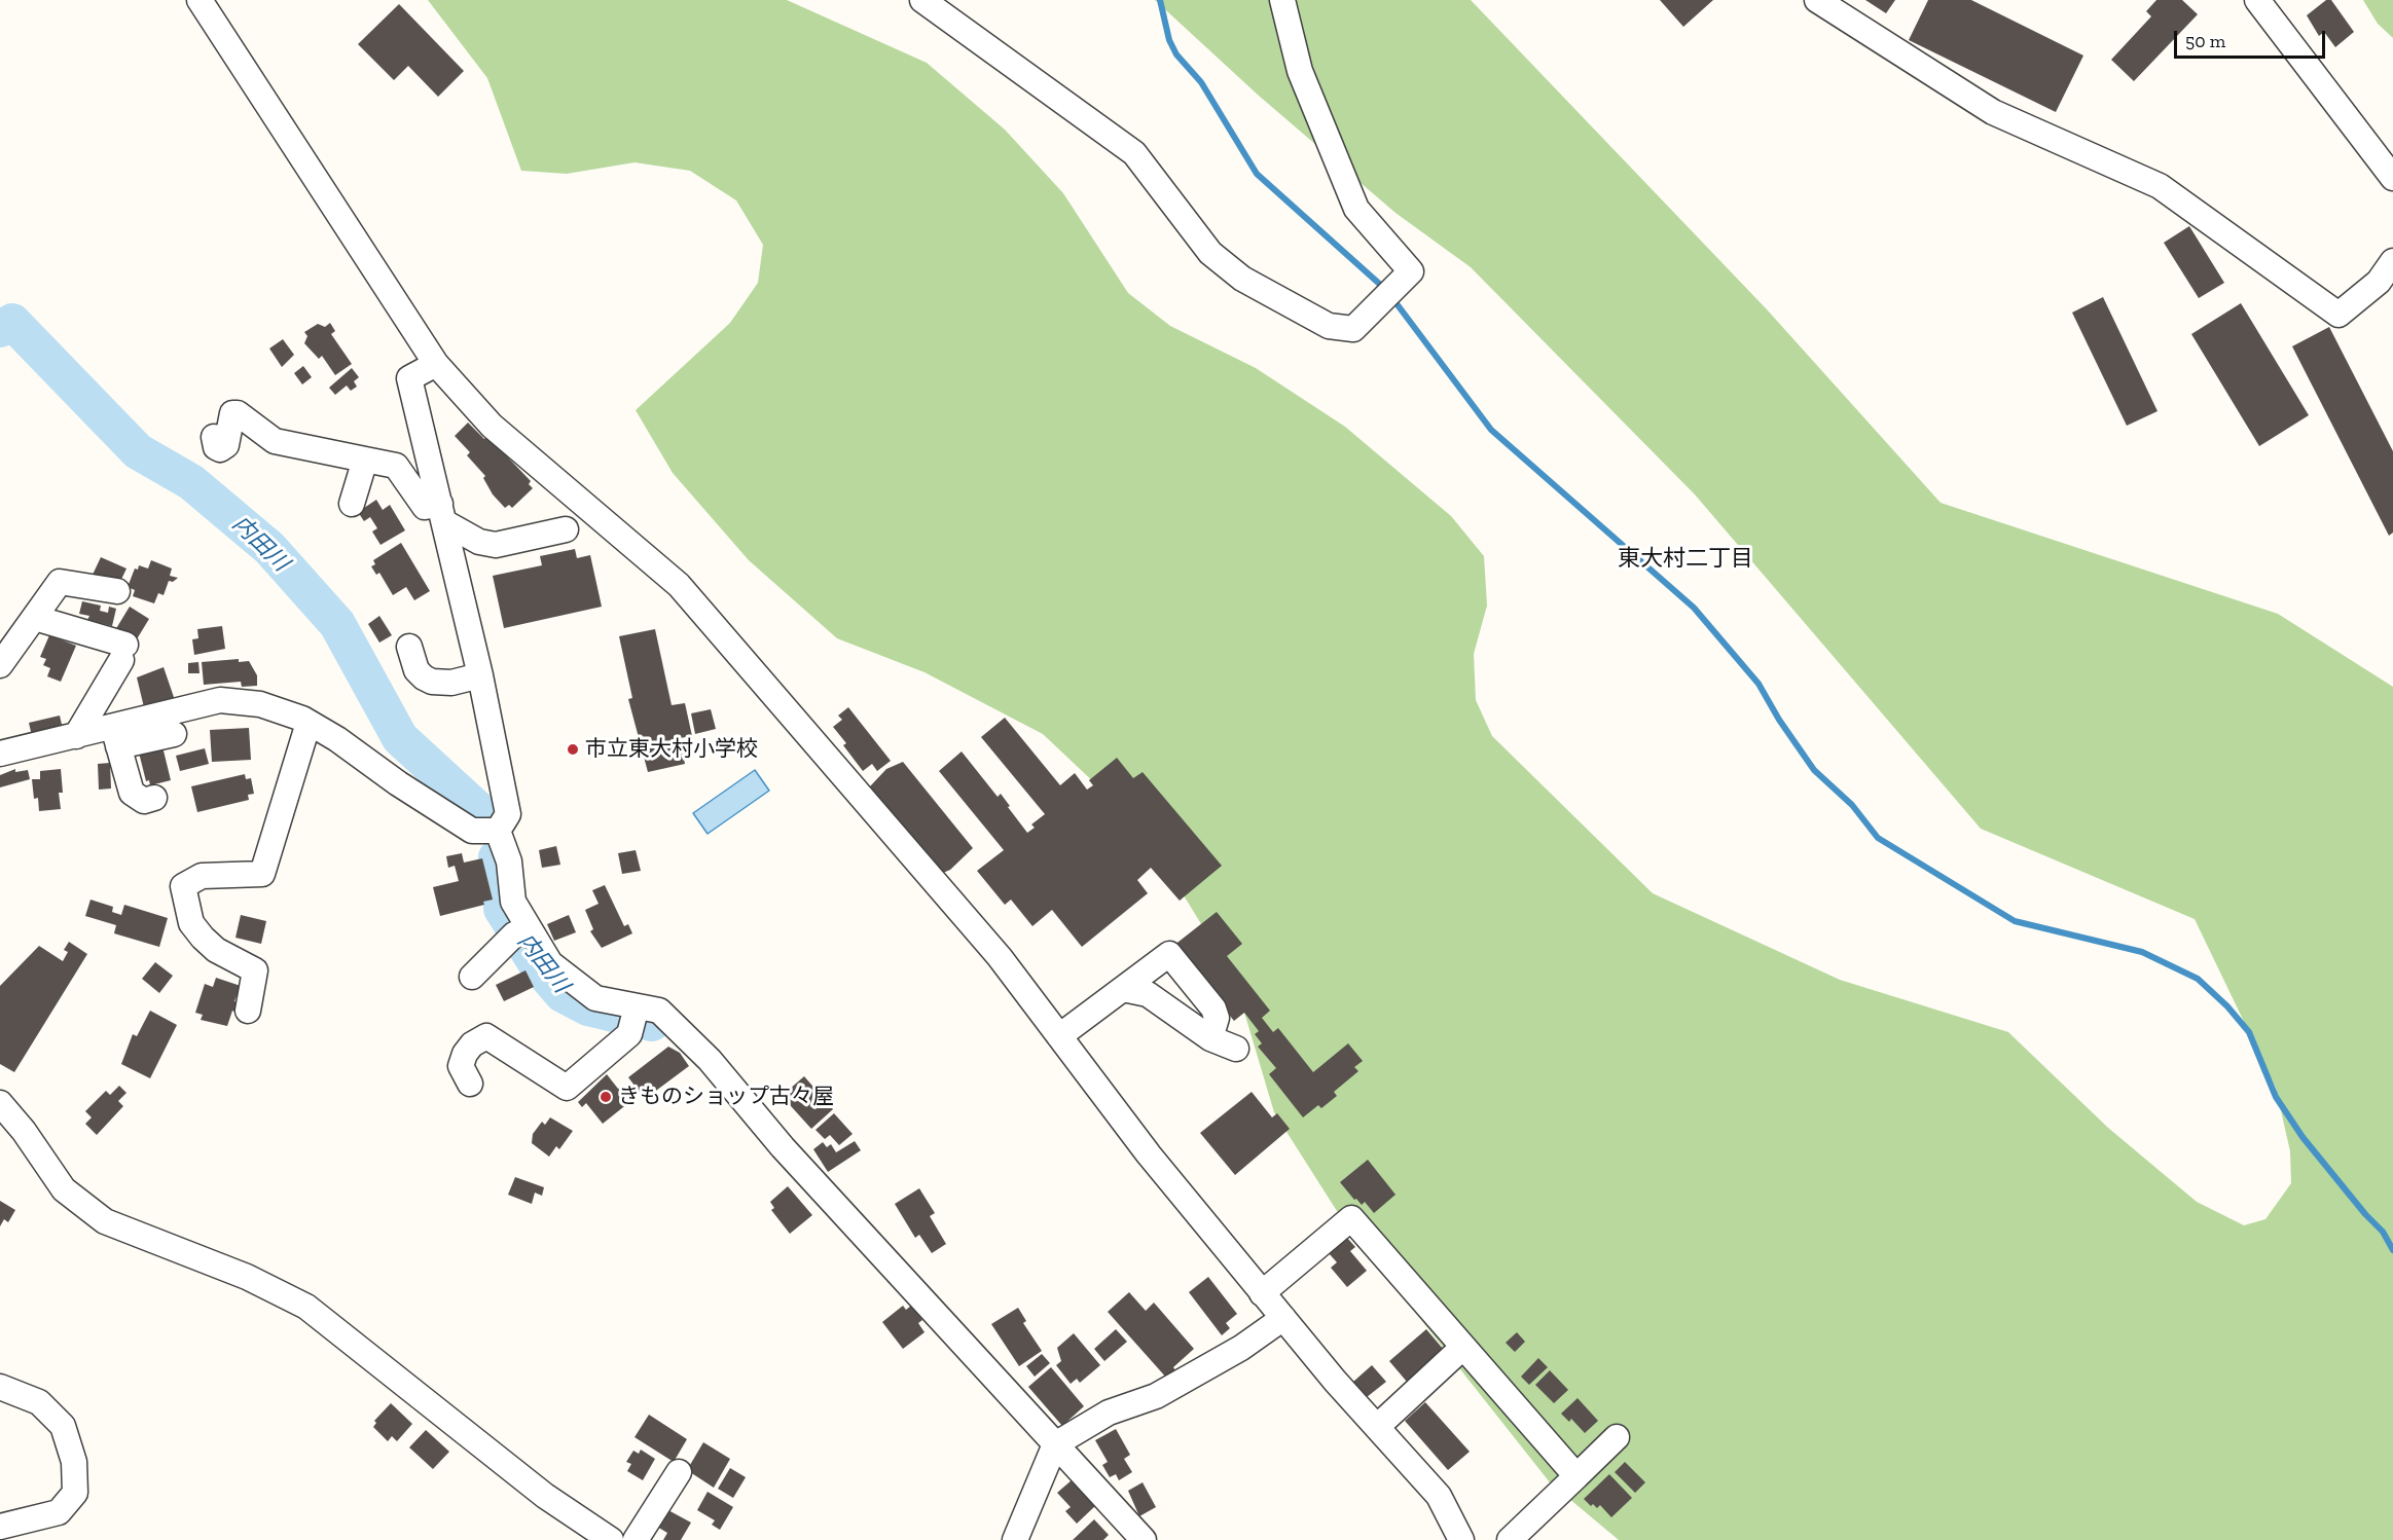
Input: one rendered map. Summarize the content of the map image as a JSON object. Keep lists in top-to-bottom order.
{
  "districts": ["東大村二丁目"],
  "water": ["内田川"],
  "places": ["市立東大村小学校", "きものショップ古々屋"],
  "scale_bar": "50 m"
}
